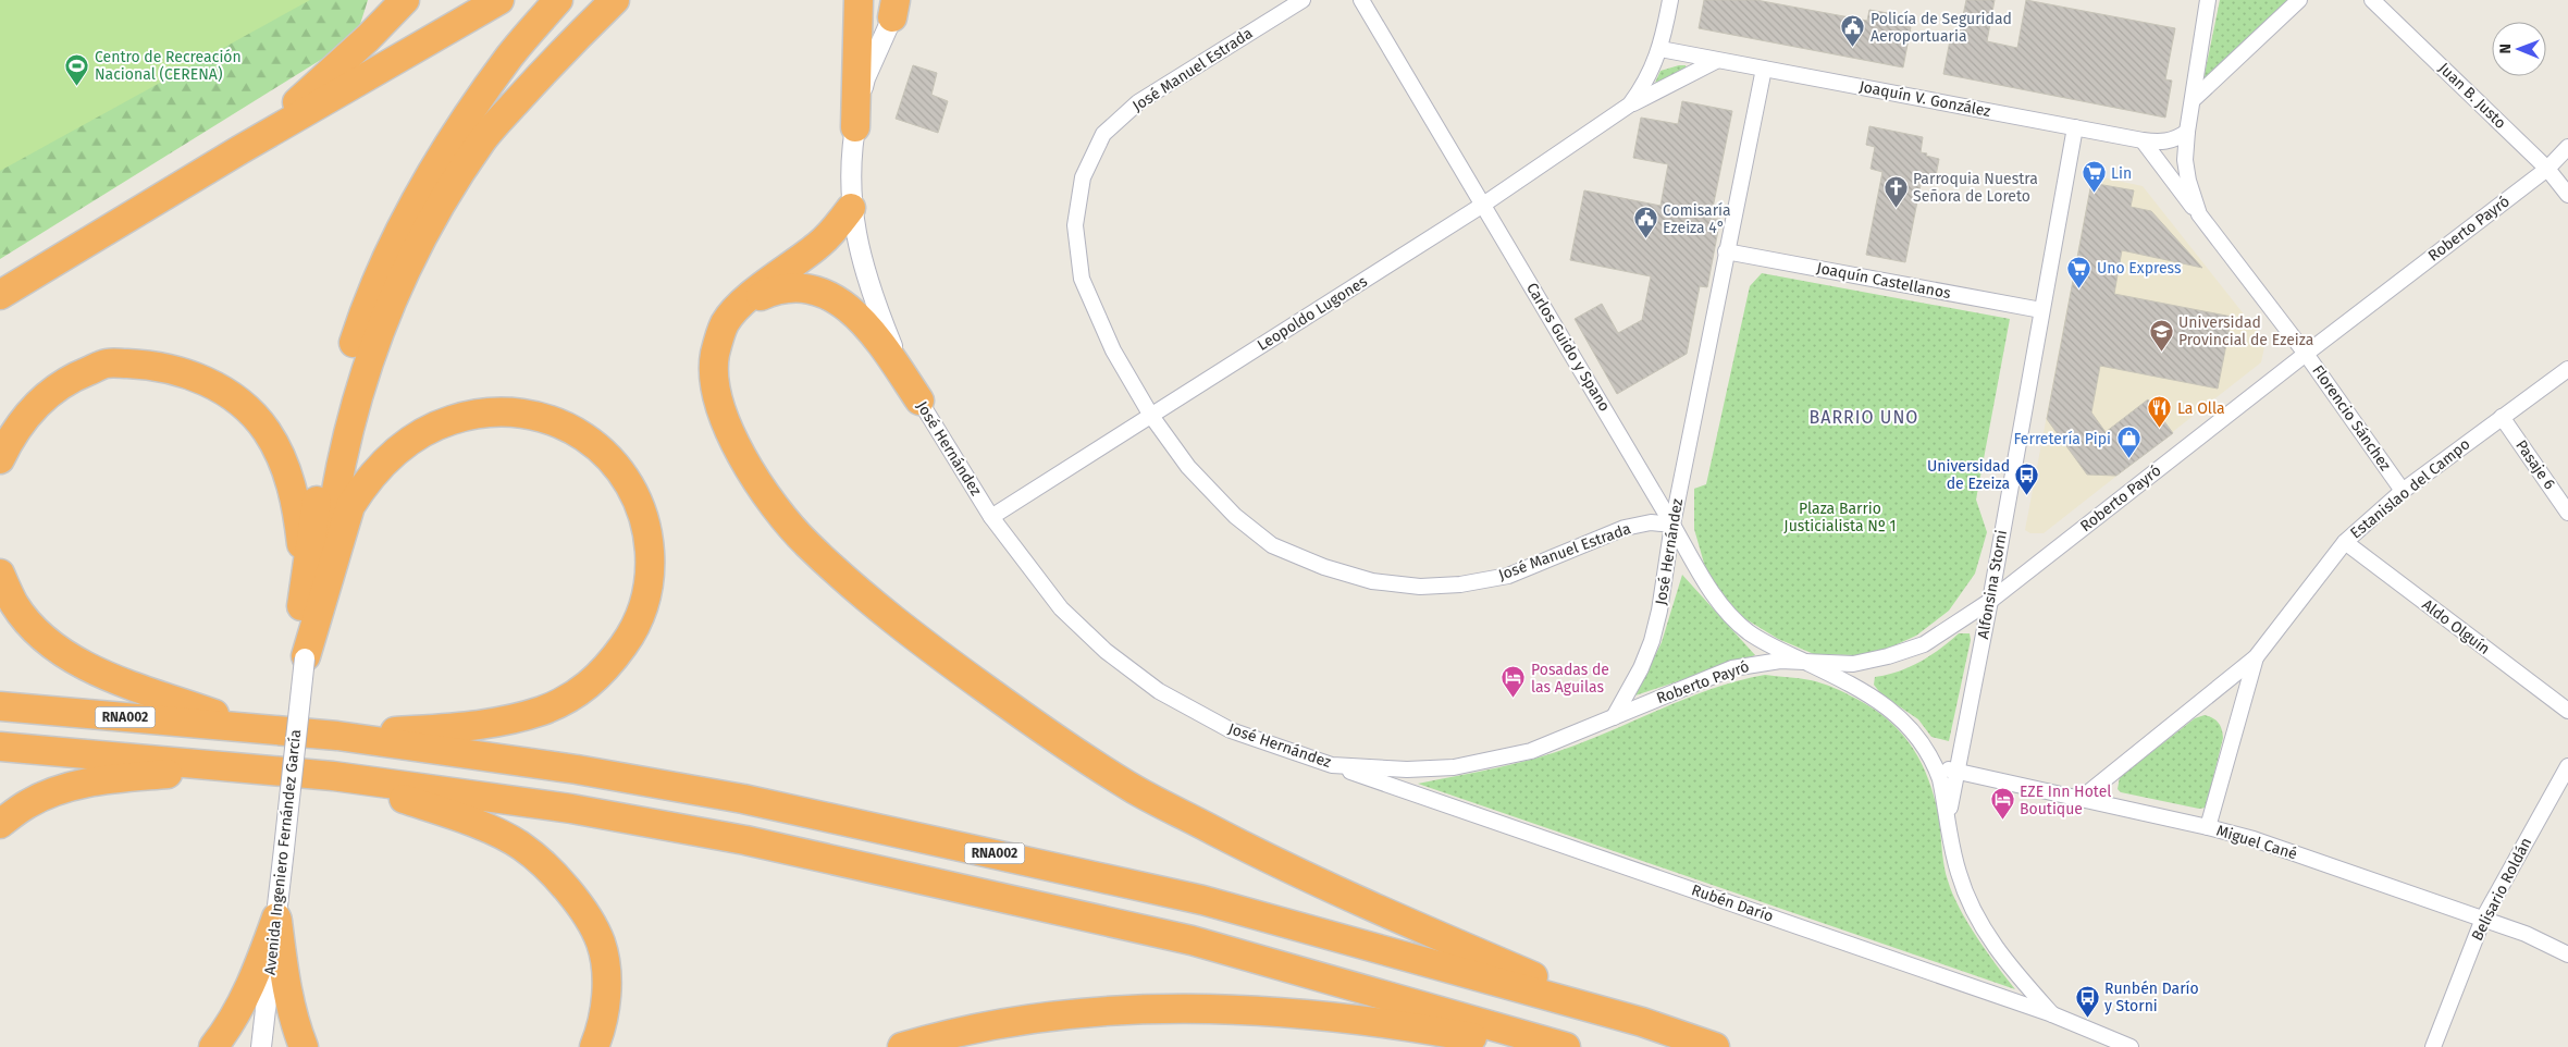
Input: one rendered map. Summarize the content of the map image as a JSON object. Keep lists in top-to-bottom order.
{
  "streets": {
    "highway": ["RNA002"],
    "street": [
      "José Manuel Estrada",
      "Juan B. Justo",
      "Joaquín V. González",
      "Roberto Payró",
      "Joaquín Castellanos",
      "Leopoldo Lugones",
      "Carlos Guido y Spano",
      "Florencio Sánchez",
      "José Hernández",
      "Pasaje 6",
      "Estanislao del Campo",
      "Alfonsina Storni",
      "Aldo Olguín",
      "Miguel Cané",
      "Avenida Ingeniero Fernández García",
      "Belisario Roldán",
      "Rubén Darío"
    ]
  },
  "crossings": [
    ["José Manuel Estrada", "Leopoldo Lugones"],
    ["José Manuel Estrada", "Carlos Guido y Spano"],
    ["José Manuel Estrada", "José Hernández"],
    ["Juan B. Justo", "Roberto Payró"],
    ["Joaquín V. González", "Leopoldo Lugones"],
    ["Joaquín V. González", "Florencio Sánchez"],
    ["Joaquín V. González", "José Hernández"],
    ["Joaquín V. González", "Alfonsina Storni"],
    ["Roberto Payró", "Carlos Guido y Spano"],
    ["Roberto Payró", "Florencio Sánchez"],
    ["Roberto Payró", "José Hernández"],
    ["Roberto Payró", "Alfonsina Storni"],
    ["Joaquín Castellanos", "José Hernández"],
    ["Joaquín Castellanos", "Alfonsina Storni"],
    ["Leopoldo Lugones", "Carlos Guido y Spano"],
    ["Leopoldo Lugones", "José Hernández"],
    ["Carlos Guido y Spano", "José Hernández"],
    ["Carlos Guido y Spano", "Alfonsina Storni"],
    ["Carlos Guido y Spano", "Miguel Cané"],
    ["Florencio Sánchez", "Estanislao del Campo"],
    ["José Hernández", "Rubén Darío"],
    ["Pasaje 6", "Estanislao del Campo"],
    ["Estanislao del Campo", "Aldo Olguín"],
    ["Estanislao del Campo", "Miguel Cané"],
    ["Alfonsina Storni", "Miguel Cané"],
    ["Alfonsina Storni", "Rubén Darío"],
    ["Miguel Cané", "Belisario Roldán"]
  ],
  "districts": ["BARRIO UNO"],
  "parks": ["Plaza Barrio Justicialista Nº 1"],
  "places": {
    "public building": ["Policía de Seguridad Aeroportuaria", "Comisaría Ezeiza 4°"],
    "sports": ["Centro de Recreación Nacional (CERENA)"],
    "supermarket": ["Lin", "Uno Express"],
    "church": ["Parroquia Nuestra Señora de Loreto"],
    "school or university": ["Universidad Provincial de Ezeiza"],
    "restaurant": ["La Olla"],
    "shop": ["Ferretería Pipi"],
    "bus stop": ["Universidad de Ezeiza", "Runbén Darío y Storni"],
    "hotel": ["Posadas de las Aguilas", "EZE Inn Hotel Boutique"]
  },
  "north": "left"
}
